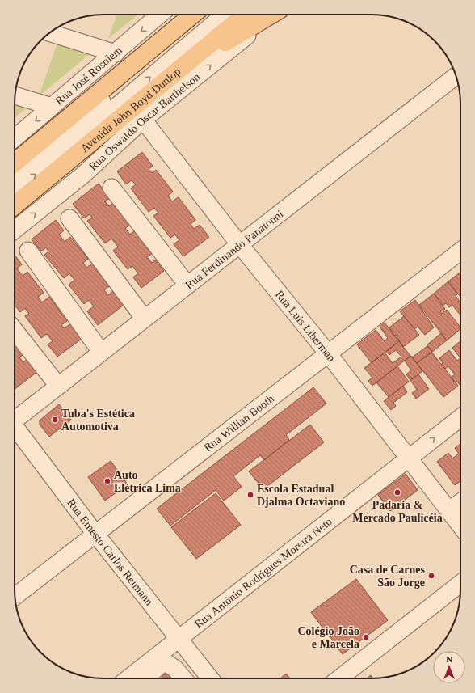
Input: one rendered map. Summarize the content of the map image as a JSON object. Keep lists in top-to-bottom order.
{
  "streets": {
    "main road": ["Avenida John Boyd Dunlop"],
    "street": [
      "Rua José Rosolem",
      "Rua Oswaldo Oscar Barthelson",
      "Rua Ferdinando Panatonni",
      "Rua Luis Liberman",
      "Rua Willian Booth",
      "Rua Ernesto Carlos Reimann",
      "Rua Antônio Rodrigues Moreira Neto"
    ]
  },
  "crossings": [
    ["Rua Oswaldo Oscar Barthelson", "Rua Luis Liberman"],
    ["Rua Ferdinando Panatonni", "Rua Luis Liberman"],
    ["Rua Luis Liberman", "Rua Willian Booth"],
    ["Rua Luis Liberman", "Rua Antônio Rodrigues Moreira Neto"],
    ["Rua Willian Booth", "Rua Ernesto Carlos Reimann"],
    ["Rua Ernesto Carlos Reimann", "Rua Antônio Rodrigues Moreira Neto"]
  ],
  "places": [
    "Tuba's Estética Automotiva",
    "Auto Elétrica Lima",
    "Padaria & Mercado Paulicéia",
    "Escola Estadual Djalma Octaviano",
    "Casa de Carnes São Jorge",
    "Colégio João e Marcela"
  ],
  "north": "top"
}
